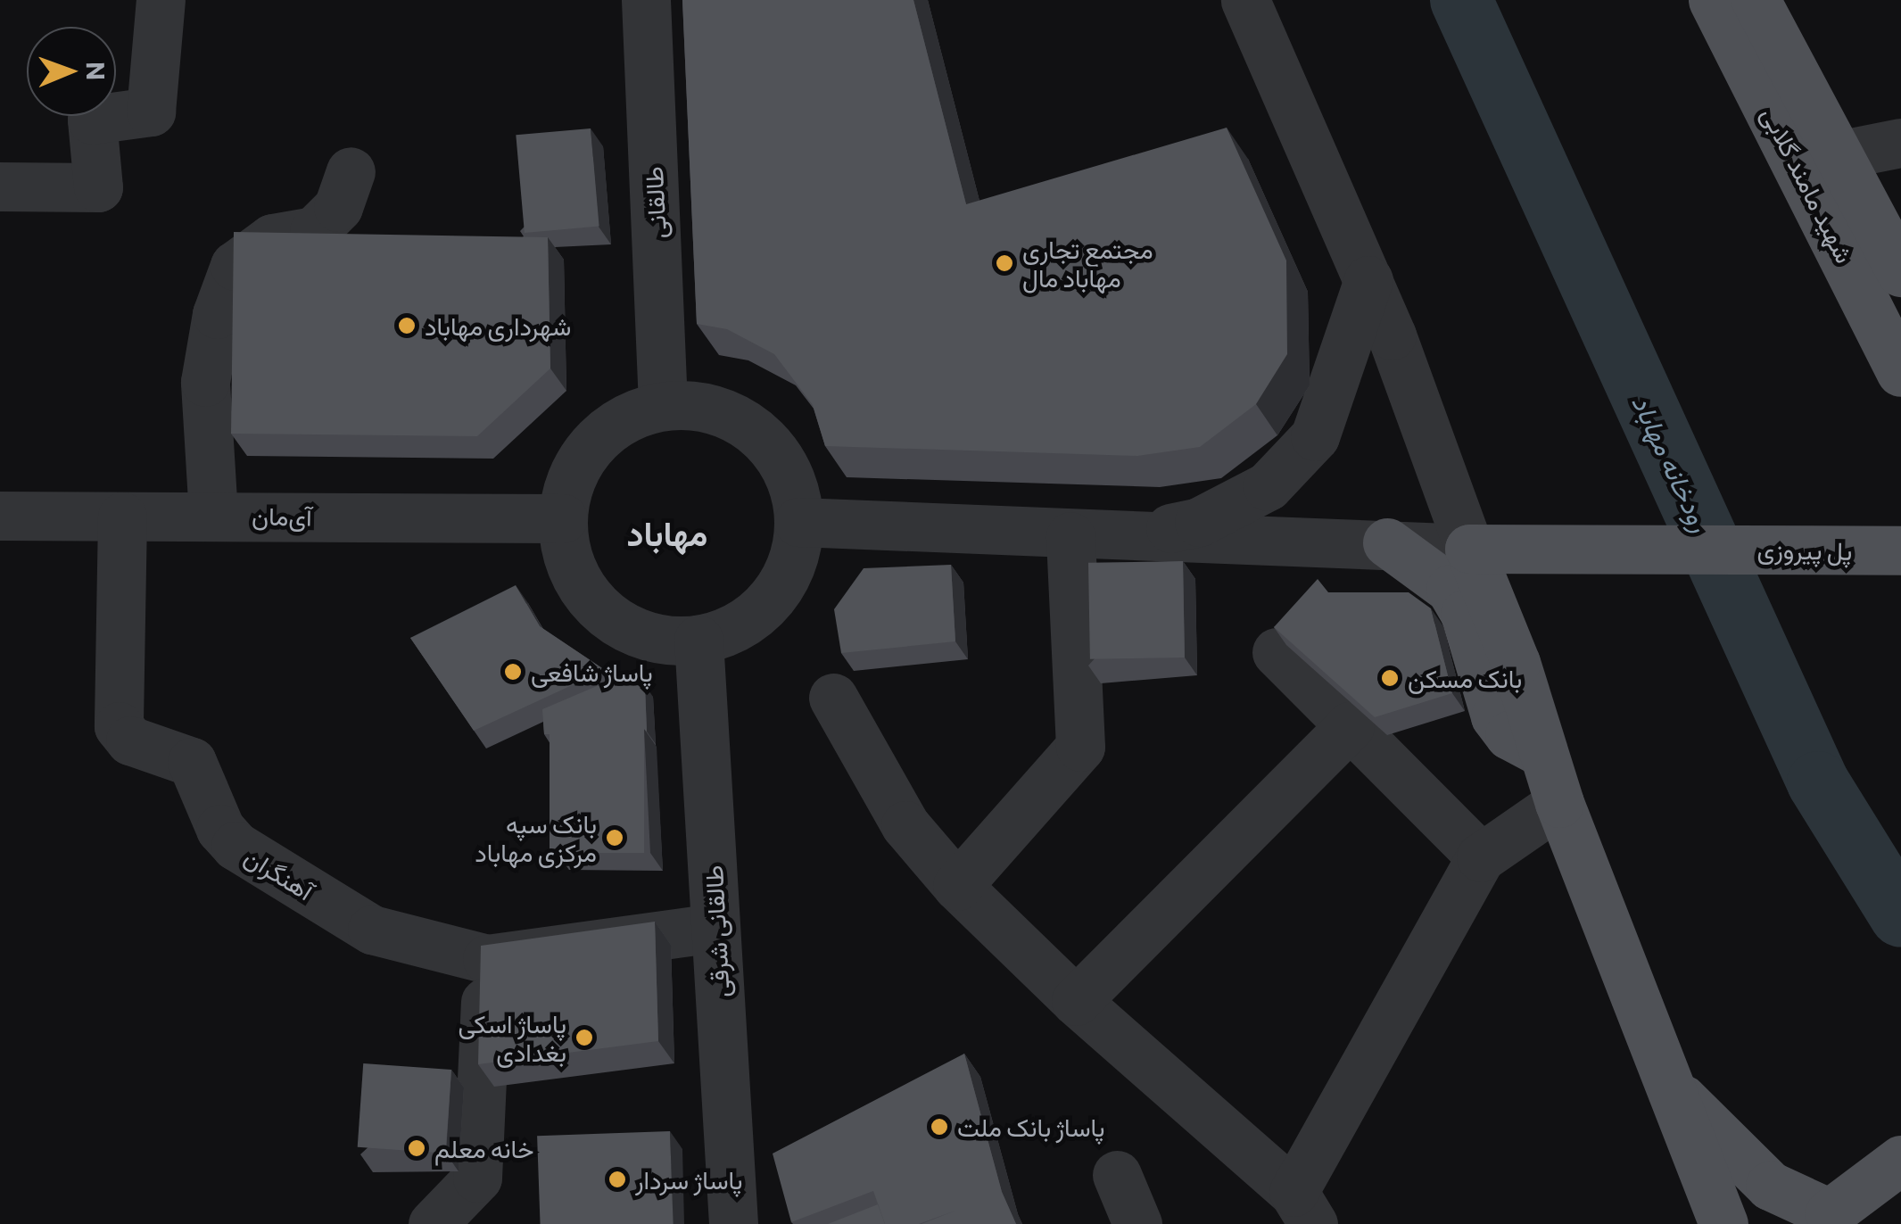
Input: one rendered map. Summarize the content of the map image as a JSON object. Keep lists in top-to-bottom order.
{
  "streets": {
    "main road": ["شهید مامند گلابی", "پل پیروزی"],
    "street": [
      "طالقانی",
      "آی‌مان",
      "آهنگران",
      "طالقانی شرقی"
    ]
  },
  "crossings": [
    ["طالقانی", "آی‌مان"],
    ["طالقانی", "طالقانی شرقی"],
    ["آی‌مان", "آهنگران"],
    ["آی‌مان", "طالقانی شرقی"]
  ],
  "districts": ["مهاباد"],
  "water": ["رودخانه مهاباد"],
  "places": [
    "مجتمع تجاری مهاباد مال",
    "شهرداری مهاباد",
    "پاساژ شافعی",
    "بانک مسکن",
    "بانک سپه مرکزی مهاباد",
    "پاساژ اسکی بغدادی",
    "پاساژ بانک ملت",
    "خانه معلم",
    "پاساژ سردار"
  ],
  "north": "right"
}
